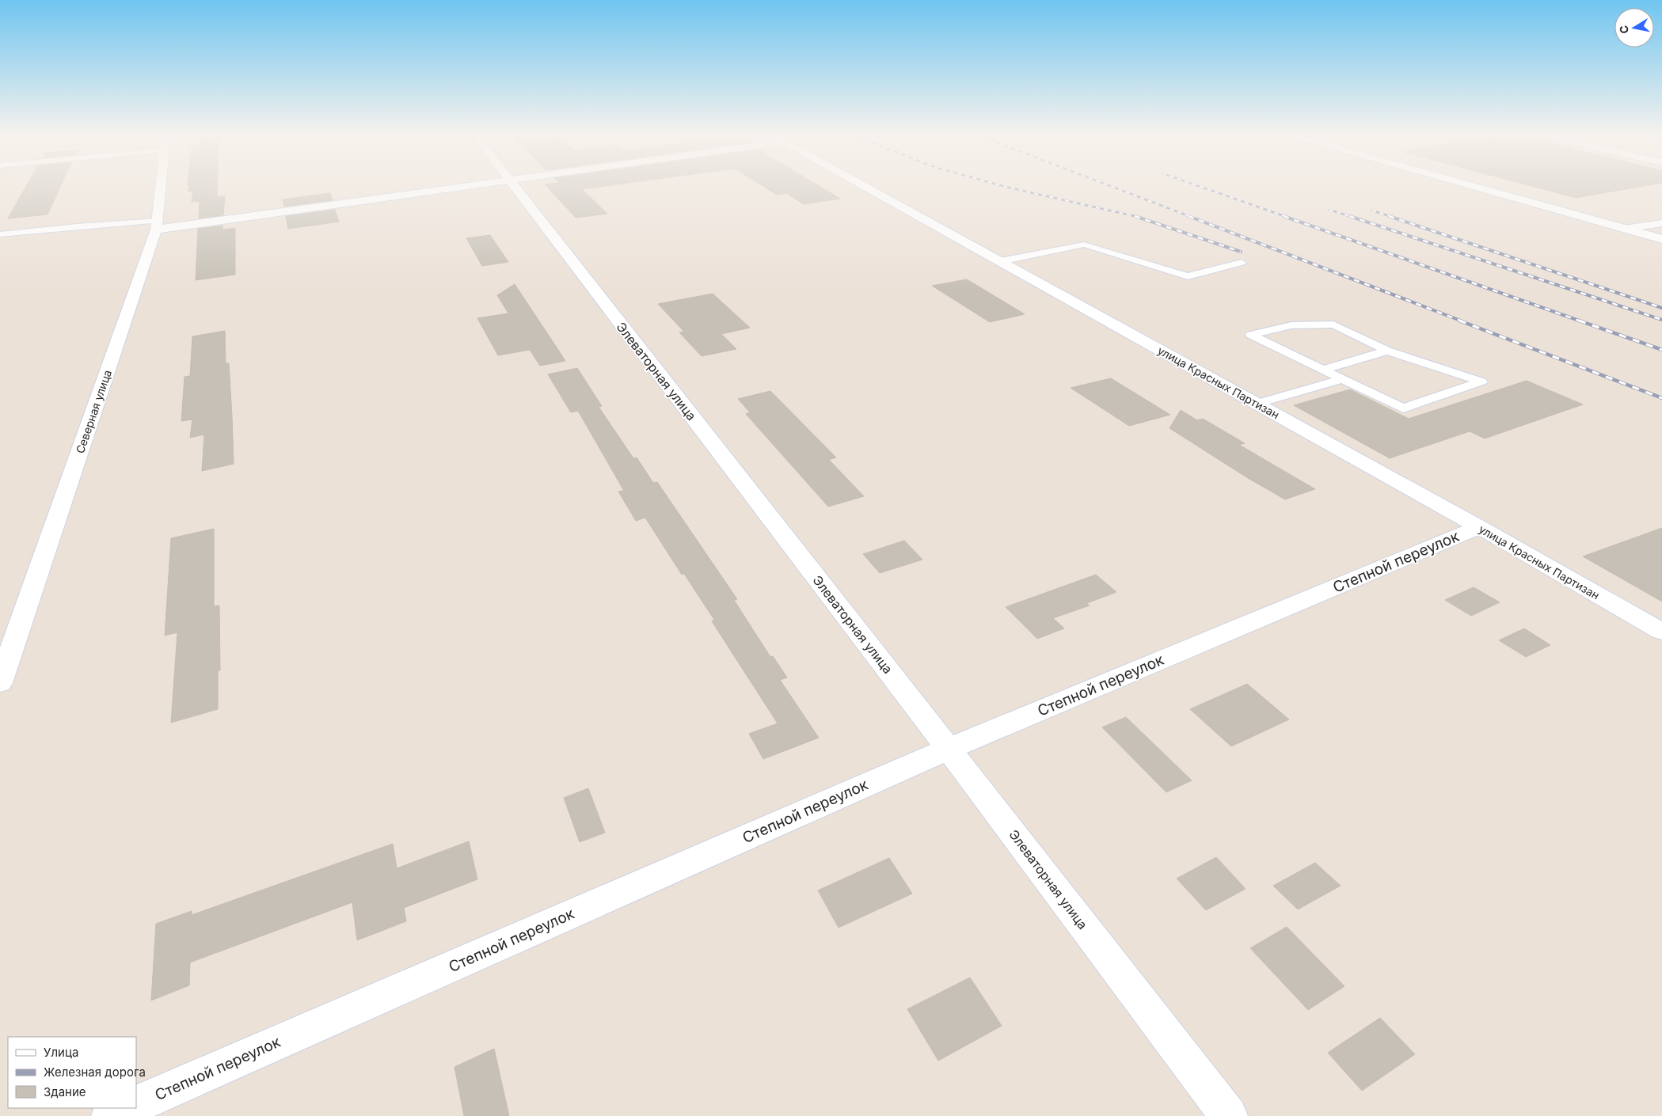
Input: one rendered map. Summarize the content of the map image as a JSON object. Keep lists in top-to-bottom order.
{
  "streets": {
    "street": [
      "Элеваторная улица",
      "улица Красных Партизан",
      "Северная улица",
      "Степной переулок"
    ]
  },
  "crossings": [
    ["Элеваторная улица", "Степной переулок"],
    ["улица Красных Партизан", "Степной переулок"]
  ],
  "legend": ["Улица", "Железная дорога", "Здание"],
  "north": "left"
}
